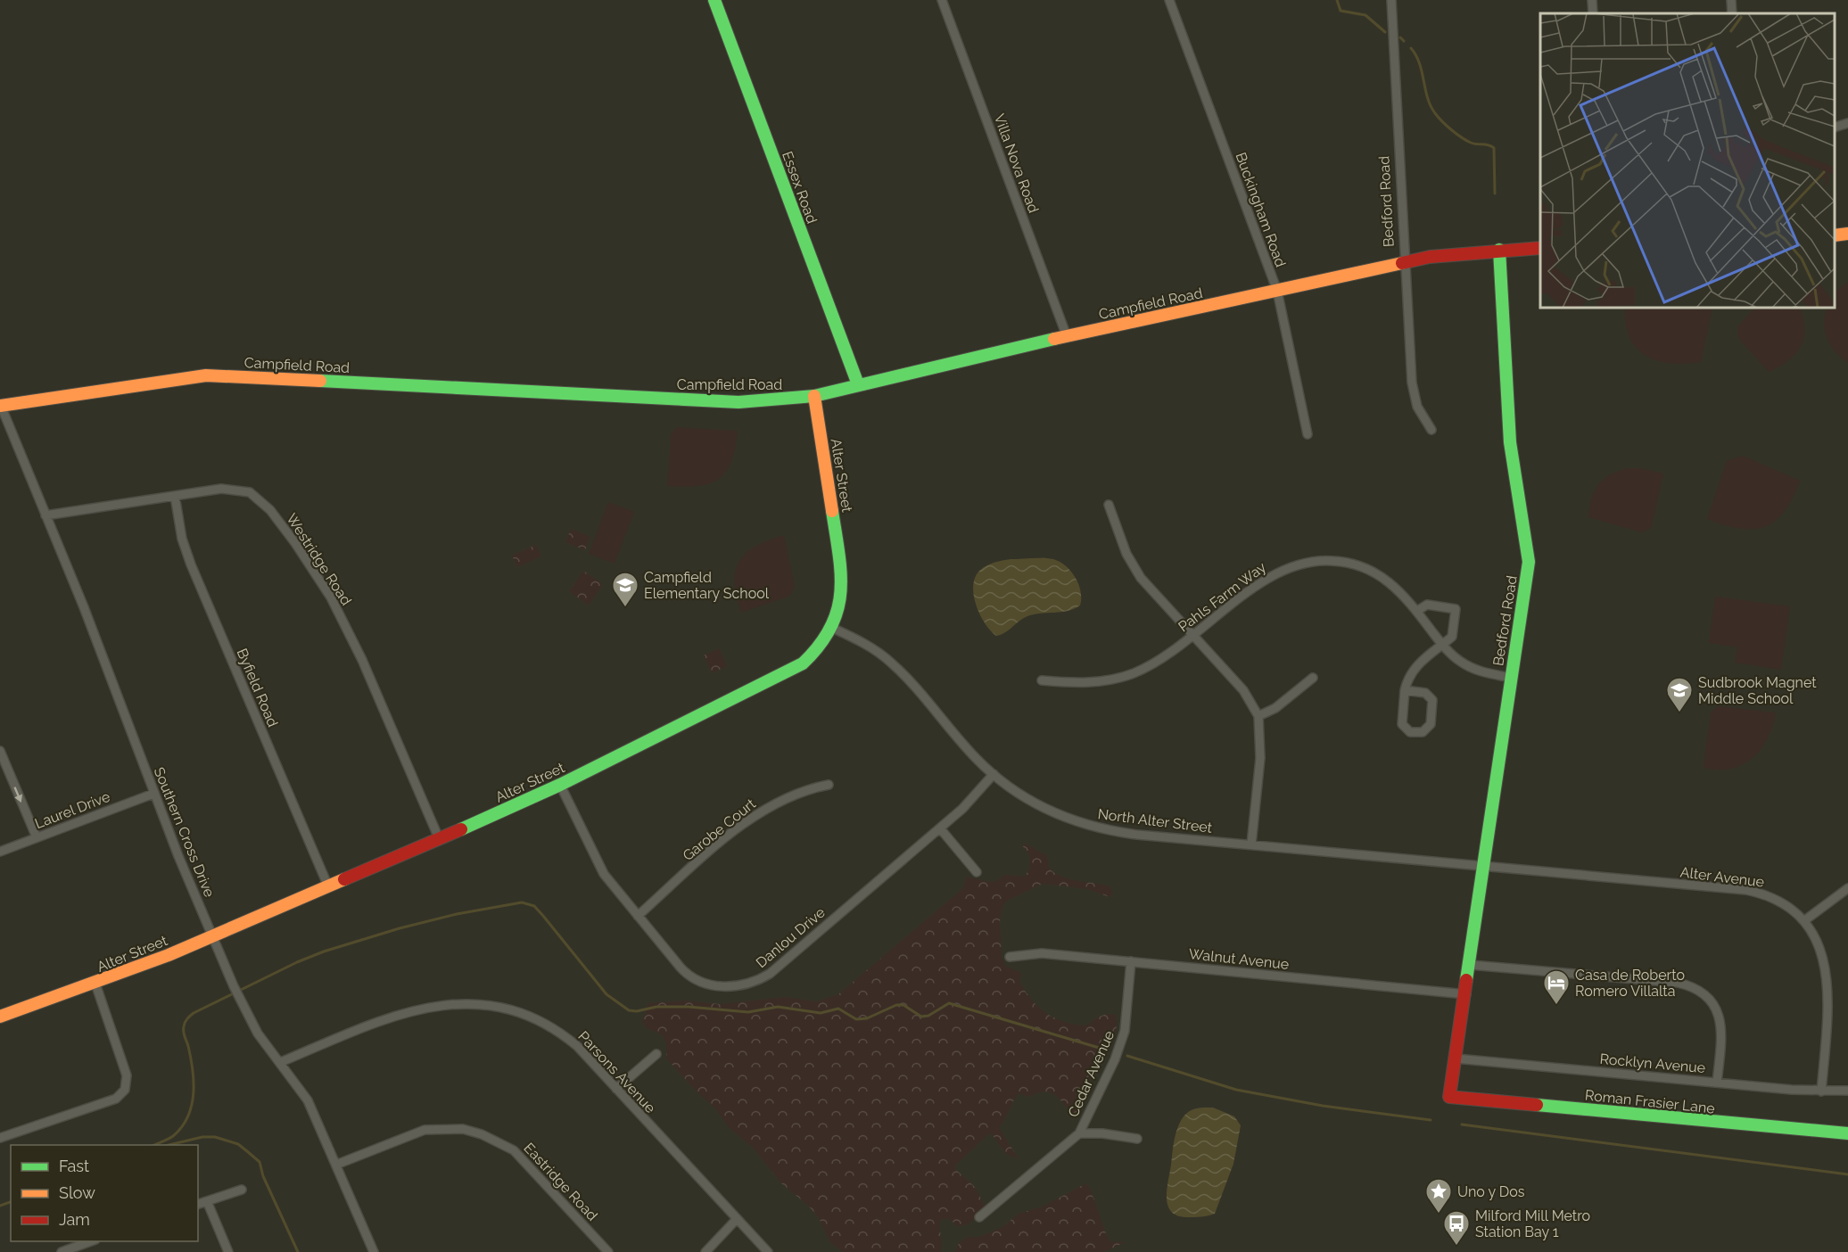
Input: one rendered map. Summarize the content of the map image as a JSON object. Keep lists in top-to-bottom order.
{
  "streets": {
    "street": [
      "Villa Nova Road",
      "Essex Road",
      "Bedford Road",
      "Buckingham Road",
      "Campfield Road",
      "Alter Street",
      "Westridge Road",
      "Pahls Farm Way",
      "Byfield Road",
      "Laurel Drive",
      "North Alter Street",
      "Garobe Court",
      "Southern Cross Drive",
      "Alter Avenue",
      "Danlou Drive",
      "Walnut Avenue",
      "Rocklyn Avenue",
      "Parsons Avenue",
      "Cedar Avenue",
      "Roman Frasier Lane",
      "Eastridge Road"
    ]
  },
  "crossings": [
    ["Villa Nova Road", "Campfield Road"],
    ["Essex Road", "Campfield Road"],
    ["Bedford Road", "Campfield Road"],
    ["Bedford Road", "Pahls Farm Way"],
    ["Bedford Road", "North Alter Street"],
    ["Bedford Road", "Alter Avenue"],
    ["Bedford Road", "Walnut Avenue"],
    ["Bedford Road", "Rocklyn Avenue"],
    ["Bedford Road", "Roman Frasier Lane"],
    ["Buckingham Road", "Campfield Road"],
    ["Campfield Road", "Alter Street"],
    ["Campfield Road", "Southern Cross Drive"],
    ["Alter Street", "Westridge Road"],
    ["Alter Street", "Byfield Road"],
    ["Alter Street", "North Alter Street"],
    ["Alter Street", "Southern Cross Drive"],
    ["Alter Street", "Danlou Drive"],
    ["Westridge Road", "Byfield Road"],
    ["Westridge Road", "Southern Cross Drive"],
    ["Laurel Drive", "Southern Cross Drive"],
    ["North Alter Street", "Alter Avenue"],
    ["North Alter Street", "Danlou Drive"],
    ["Garobe Court", "Danlou Drive"],
    ["Southern Cross Drive", "Parsons Avenue"],
    ["Southern Cross Drive", "Eastridge Road"],
    ["Alter Avenue", "Rocklyn Avenue"],
    ["Walnut Avenue", "Cedar Avenue"]
  ],
  "places": {
    "school or university": ["Campfield Elementary School", "Sudbrook Magnet Middle School"],
    "hotel": ["Casa de Roberto Romero Villalta"],
    "place": ["Uno y Dos"],
    "bus stop": ["Milford Mill Metro Station Bay 1"]
  },
  "legend": ["Fast", "Slow", "Jam"]
}
